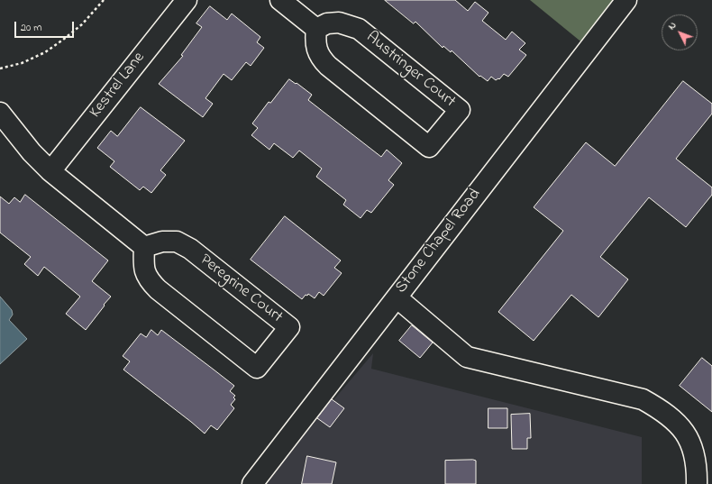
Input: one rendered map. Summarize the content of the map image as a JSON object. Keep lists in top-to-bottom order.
{
  "streets": {
    "street": [
      "Austringer Court",
      "Kestrel Lane",
      "Stone Chapel Road",
      "Peregrine Court"
    ]
  },
  "scale_bar": "20 m",
  "north": "top left"
}
